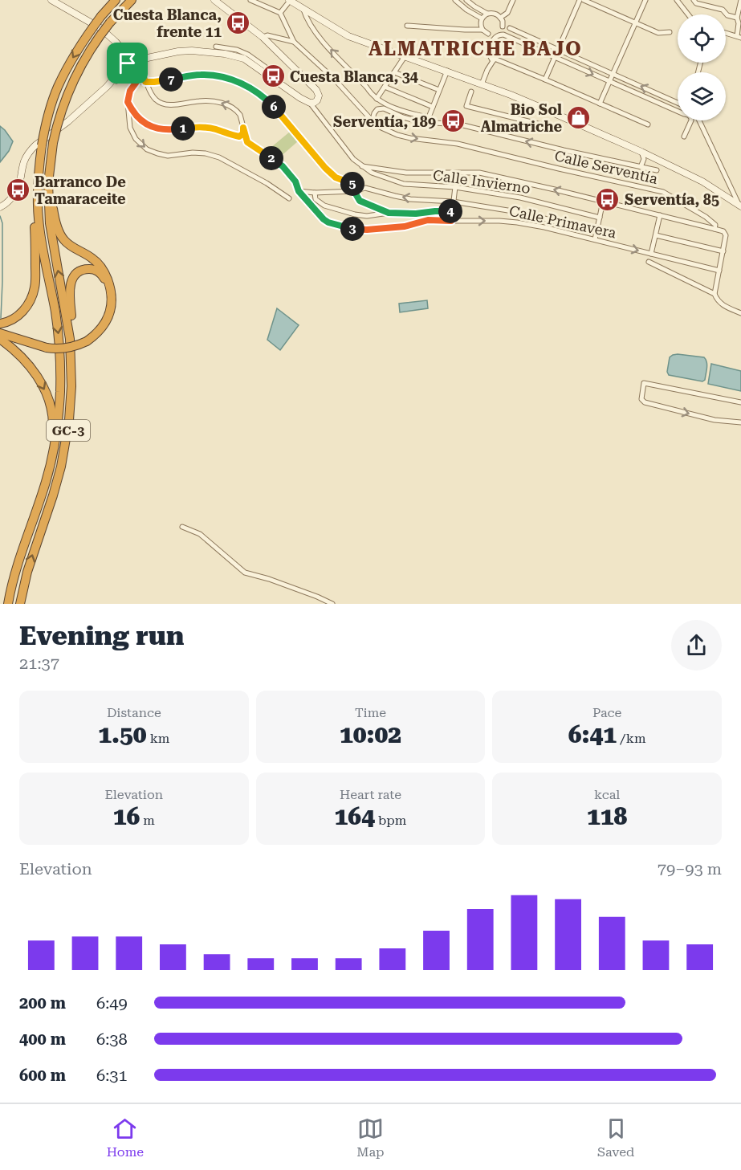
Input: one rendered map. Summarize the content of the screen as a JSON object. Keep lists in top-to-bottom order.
{
  "streets": {
    "highway": ["GC-3"],
    "street": ["Calle Serventía", "Calle Invierno", "Calle Primavera"]
  },
  "districts": ["ALMATRICHE BAJO"],
  "places": {
    "bus stop": [
      "Cuesta Blanca, frente 11",
      "Cuesta Blanca, 34",
      "Serventía, 189",
      "Barranco De Tamaraceite",
      "Serventía, 85"
    ],
    "shop": ["Bio Sol Almatriche"]
  },
  "page": {
    "pins": [
      "7",
      "6",
      "1",
      "2",
      "5",
      "4",
      "3"
    ],
    "heading": ["Evening run", "21:37"],
    "stats": [
      ["Distance", "1.50 km"],
      ["Time", "10:02"],
      ["Pace", "6:41 /km"],
      ["Elevation", "16 m"],
      ["Heart rate", "164 bpm"],
      ["kcal", "118"]
    ],
    "chart": ["Elevation", "79–93 m"],
    "list": [
      {
        "name": "200 m",
        "note": "6:49"
      },
      {
        "name": "400 m",
        "note": "6:38"
      },
      {
        "name": "600 m",
        "note": "6:31"
      }
    ],
    "tabs": ["Home", "Map", "Saved"]
  }
}
